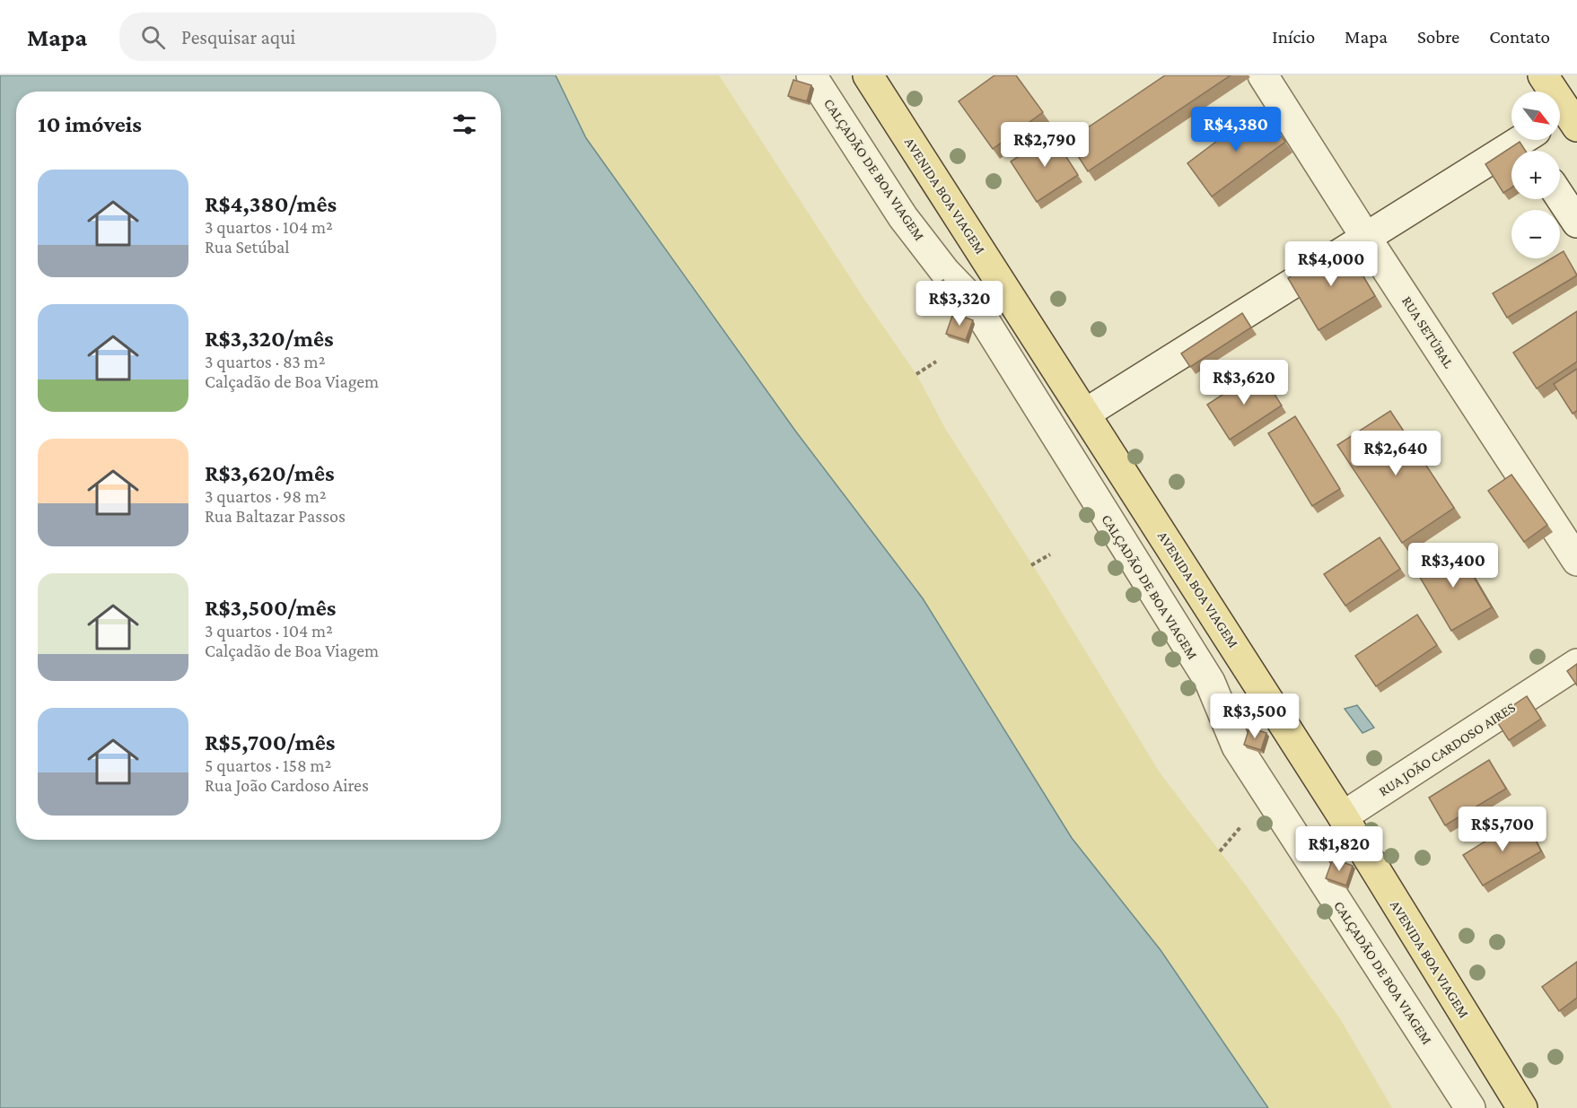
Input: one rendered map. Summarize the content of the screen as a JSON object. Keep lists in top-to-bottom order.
{
  "streets": {
    "main road": ["AVENIDA BOA VIAGEM"],
    "street": ["CALÇADÃO DE BOA VIAGEM", "RUA SETÚBAL", "RUA JOÃO CARDOSO AIRES"]
  },
  "crossings": [
    ["AVENIDA BOA VIAGEM", "RUA JOÃO CARDOSO AIRES"]
  ],
  "north": "bottom right",
  "page": {
    "header": "Mapa",
    "search": "Pesquisar aqui",
    "nav": [
      "Início",
      "Mapa",
      "Sobre",
      "Contato"
    ],
    "map_buttons": ["+", "−"],
    "heading": "10 imóveis",
    "price": [
      "R$4,380",
      "R$2,790",
      "R$4,000",
      "R$3,320",
      "R$3,620",
      "R$2,640",
      "R$3,400",
      "R$3,500",
      "R$5,700",
      "R$1,820"
    ],
    "list": [
      {
        "name": "R$4,380/mês",
        "note": "3 quartos · 104 m² · Rua Setúbal"
      },
      {
        "name": "R$3,320/mês",
        "note": "3 quartos · 83 m² · Calçadão de Boa Viagem"
      },
      {
        "name": "R$3,620/mês",
        "note": "3 quartos · 98 m² · Rua Baltazar Passos"
      },
      {
        "name": "R$3,500/mês",
        "note": "3 quartos · 104 m² · Calçadão de Boa Viagem"
      },
      {
        "name": "R$5,700/mês",
        "note": "5 quartos · 158 m² · Rua João Cardoso Aires"
      }
    ]
  }
}
